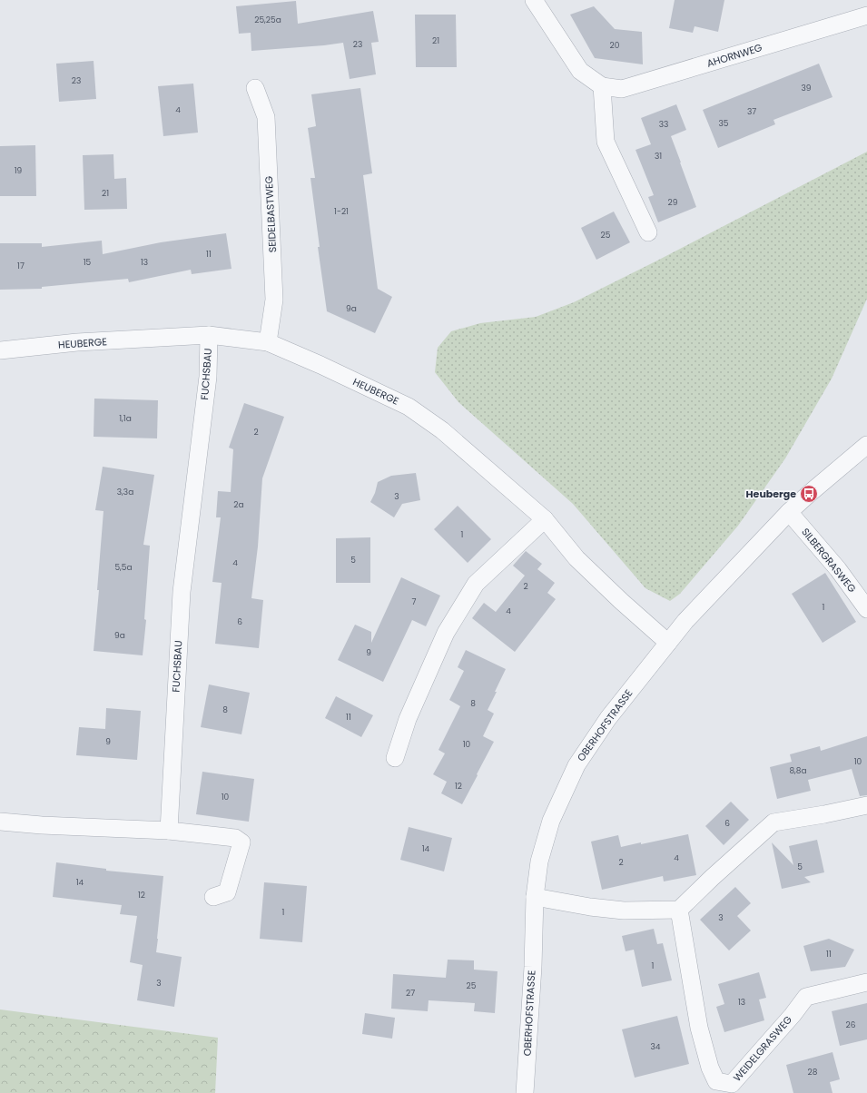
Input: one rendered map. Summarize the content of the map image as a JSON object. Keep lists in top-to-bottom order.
{
  "streets": {
    "street": [
      "AHORNWEG",
      "SEIDELBASTWEG",
      "HEUBERGE",
      "FUCHSBAU",
      "SILBERGRASWEG",
      "OBERHOFSTRASSE",
      "WEIDELGRASWEG"
    ]
  },
  "crossings": [
    ["SEIDELBASTWEG", "HEUBERGE"],
    ["HEUBERGE", "FUCHSBAU"],
    ["HEUBERGE", "OBERHOFSTRASSE"],
    ["SILBERGRASWEG", "OBERHOFSTRASSE"]
  ],
  "places": {
    "bus stop": ["Heuberge"]
  },
  "house_numbers": [
    "25,25a",
    "21",
    "23",
    "20",
    "23",
    "39",
    "4",
    "37",
    "35",
    "33",
    "31",
    "19",
    "21",
    "29",
    "1-21",
    "25",
    "11",
    "15",
    "13",
    "17",
    "9a",
    "1,1a",
    "2",
    "3,3a",
    "3",
    "2a",
    "1",
    "5",
    "4",
    "5,5a",
    "2",
    "7",
    "1",
    "4",
    "6",
    "9a",
    "9",
    "8",
    "8",
    "11",
    "9",
    "10",
    "10",
    "8,8a",
    "12",
    "10",
    "6",
    "14",
    "4",
    "2",
    "5",
    "14",
    "12",
    "1",
    "3",
    "11",
    "1",
    "3",
    "25",
    "27",
    "13",
    "26",
    "34",
    "28"
  ]
}
